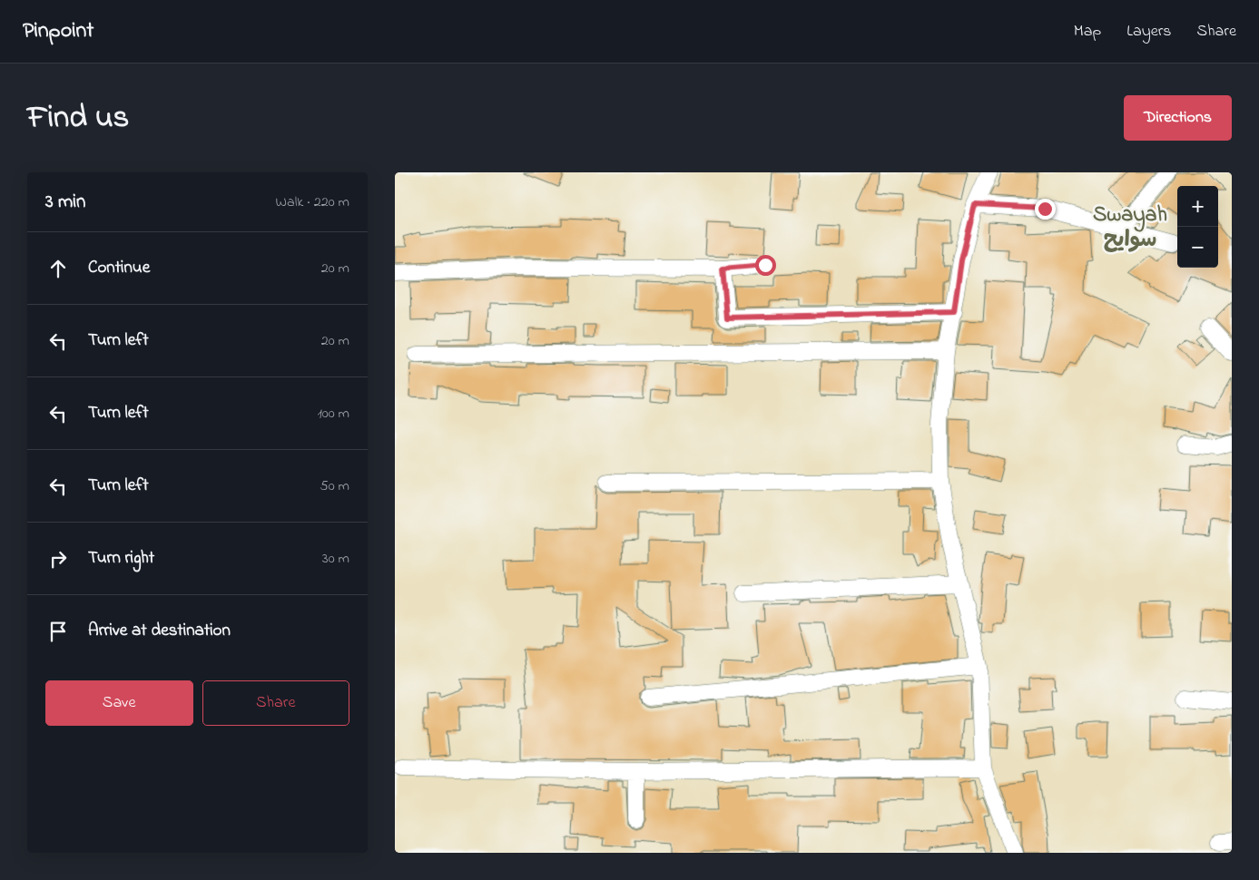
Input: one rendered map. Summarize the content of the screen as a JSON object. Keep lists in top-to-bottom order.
{
  "districts": ["Swayah سوايح"],
  "page": {
    "header": "Pinpoint",
    "nav": ["Map", "Layers", "Share"],
    "title": "Find us",
    "buttons": [
      "Directions",
      ["Save", "Share"]
    ],
    "heading": ["3 min", "Walk · 220 m"],
    "map_buttons": ["+", "−"],
    "list": [
      ["Continue", "20 m"],
      ["Turn left", "20 m"],
      ["Turn left", "100 m"],
      ["Turn left", "50 m"],
      ["Turn right", "30 m"],
      "Arrive at destination"
    ]
  }
}
